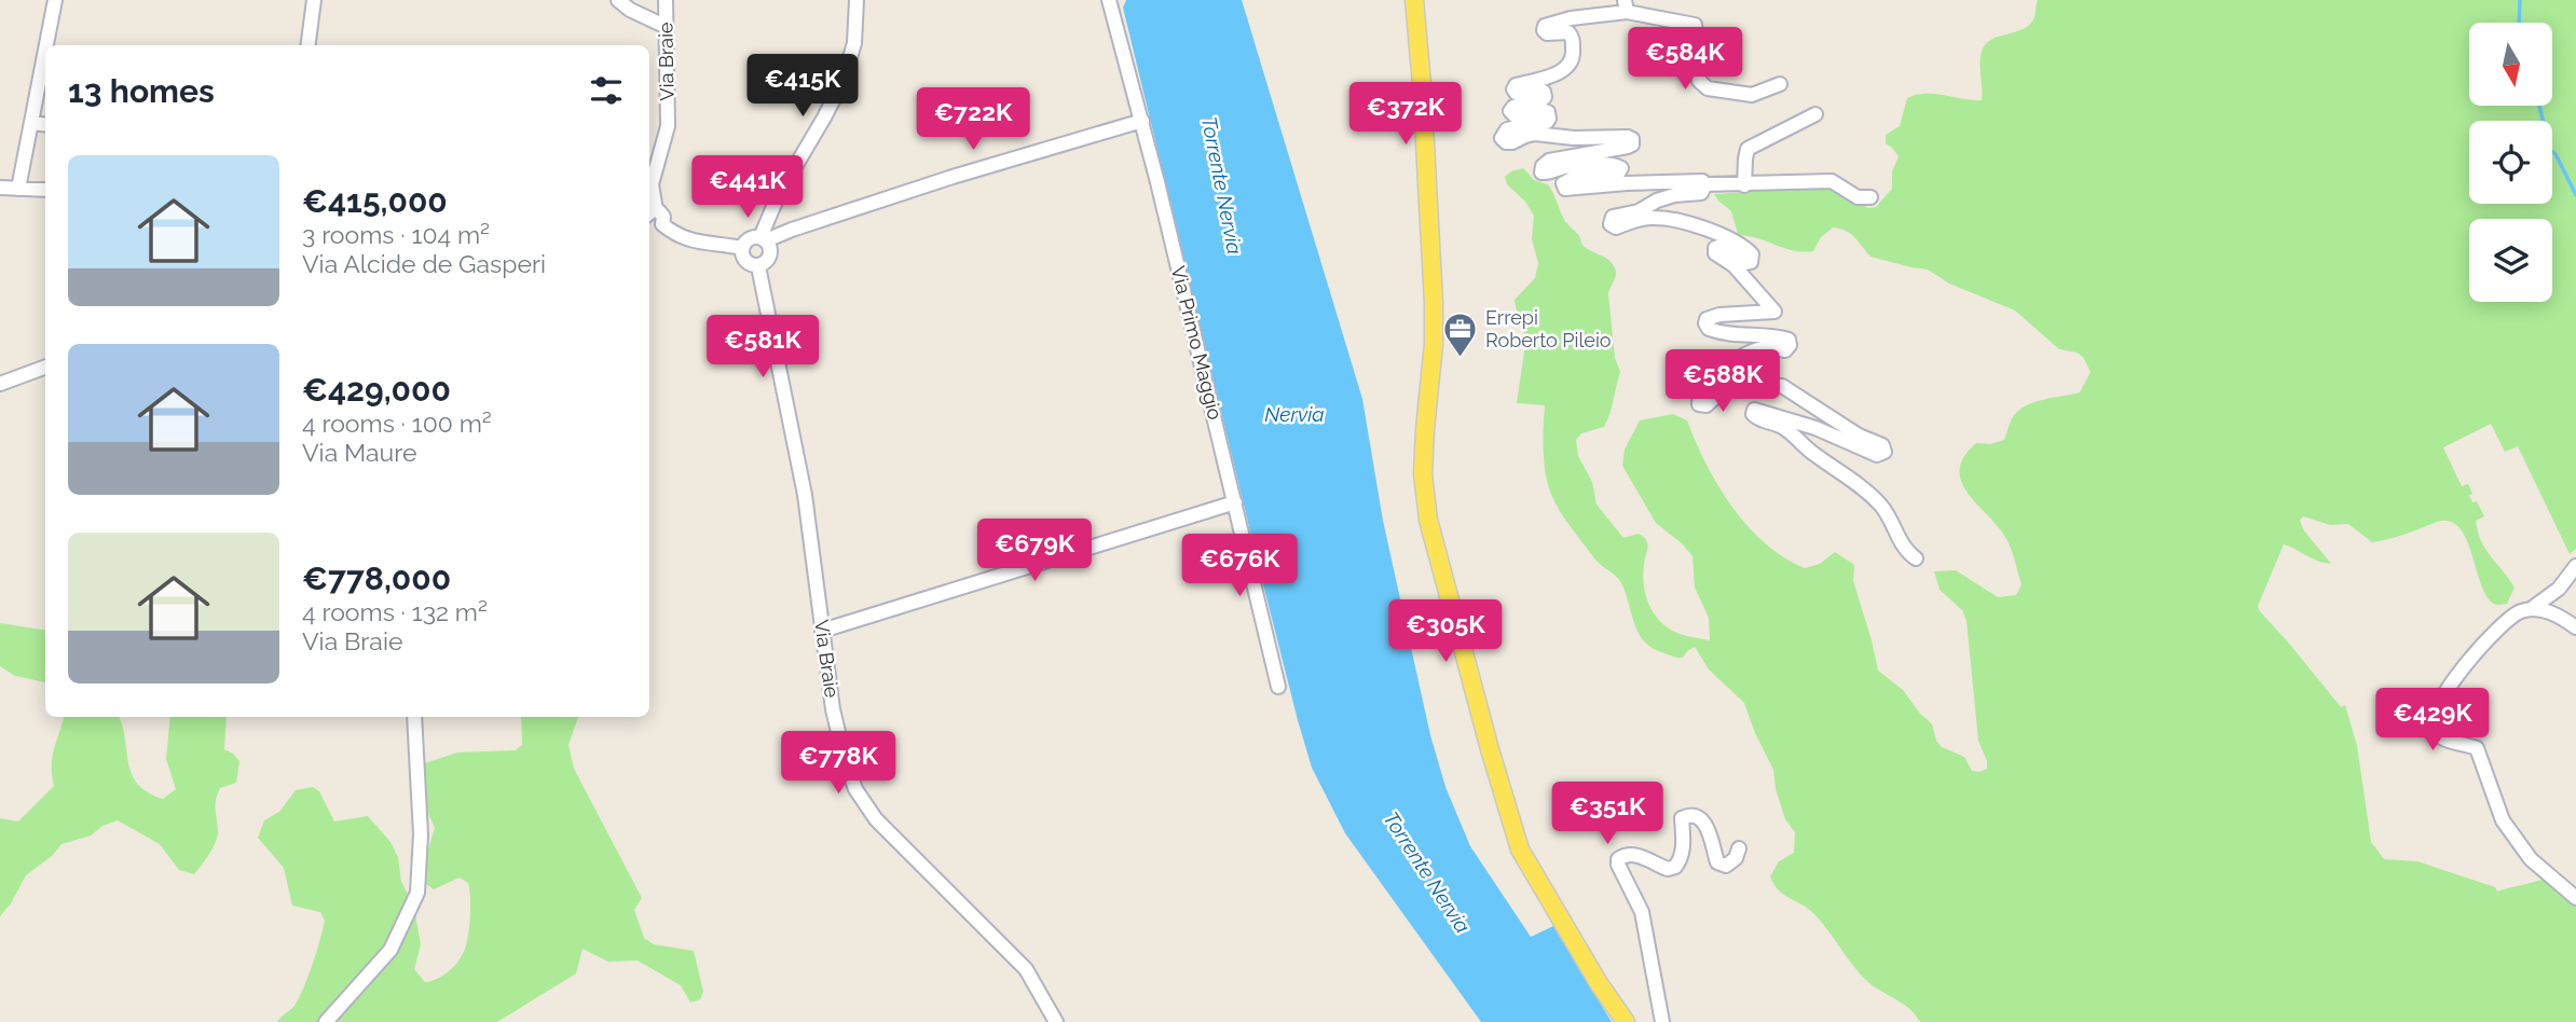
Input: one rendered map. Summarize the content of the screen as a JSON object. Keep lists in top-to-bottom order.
{
  "streets": {
    "street": ["Via Braie", "Via Primo Maggio"]
  },
  "water": ["Torrente Nervia", "Nervia"],
  "places": {
    "office": ["Errepi Roberto Pileio"]
  },
  "north": "bottom",
  "page": {
    "price": [
      "€584K",
      "€415K",
      "€372K",
      "€722K",
      "€441K",
      "€581K",
      "€588K",
      "€679K",
      "€676K",
      "€305K",
      "€429K",
      "€778K",
      "€351K"
    ],
    "heading": "13 homes",
    "list": [
      {
        "name": "€415,000",
        "note": "3 rooms · 104 m² · Via Alcide de Gasperi"
      },
      {
        "name": "€429,000",
        "note": "4 rooms · 100 m² · Via Maure"
      },
      {
        "name": "€778,000",
        "note": "4 rooms · 132 m² · Via Braie"
      }
    ]
  }
}
